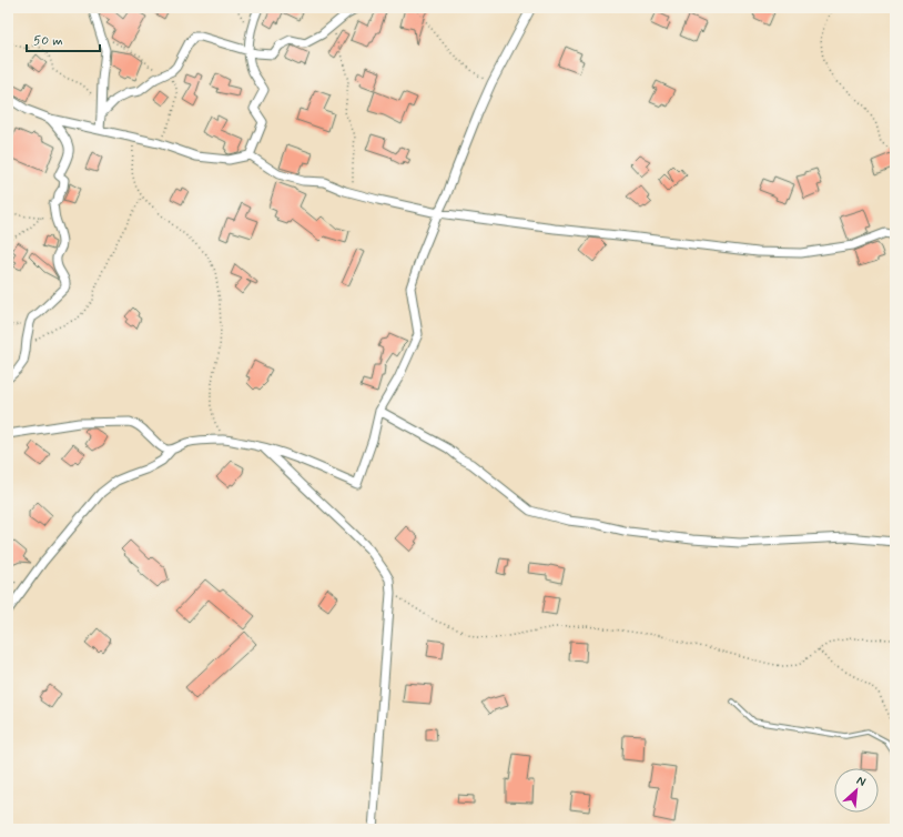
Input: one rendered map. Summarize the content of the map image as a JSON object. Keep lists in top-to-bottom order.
{
  "scale_bar": "50 m",
  "north": "top right"
}
